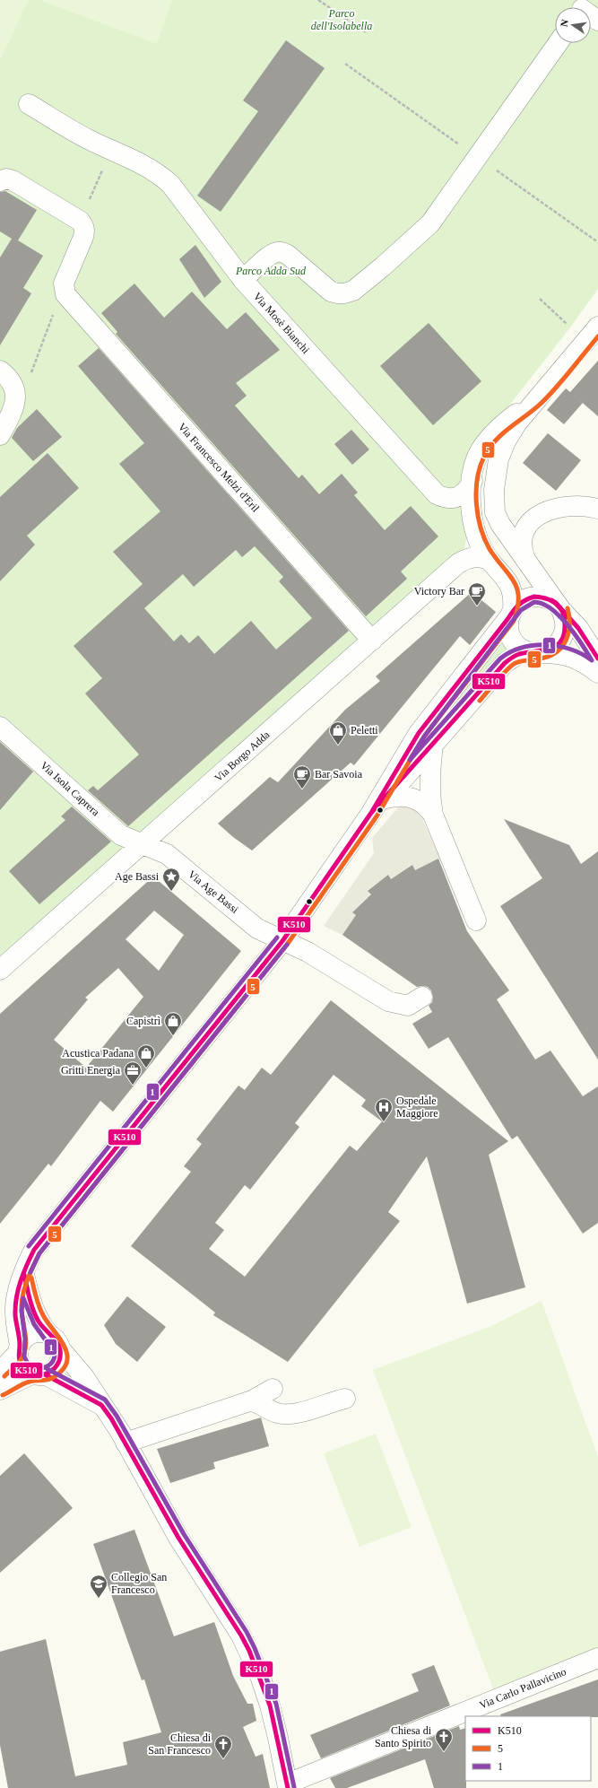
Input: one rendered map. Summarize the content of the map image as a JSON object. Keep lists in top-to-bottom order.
{
  "streets": {
    "street": [
      "Via Mosè Bianchi",
      "Via Francesco Melzi d'Eril",
      "Via Borgo Adda",
      "Via Isola Caprera",
      "Via Age Bassi",
      "Via Carlo Pallavicino"
    ]
  },
  "crossings": [
    ["Via Francesco Melzi d'Eril", "Via Borgo Adda"],
    ["Via Borgo Adda", "Via Isola Caprera"],
    ["Via Borgo Adda", "Via Age Bassi"],
    ["Via Isola Caprera", "Via Age Bassi"]
  ],
  "parks": ["Parco dell'Isolabella", "Parco Adda Sud"],
  "places": {
    "cafe": ["Victory Bar", "Bar Savoia"],
    "shop": ["Peletti", "Capistrì", "Acustica Padana"],
    "place": ["Age Bassi"],
    "office": ["Gritti Energia"],
    "hospital": ["Ospedale Maggiore"],
    "school or university": ["Collegio San Francesco"],
    "church": ["Chiesa di Santo Spirito", "Chiesa di San Francesco"]
  },
  "lines": ["transit line 5", "transit line K510", "transit line 1"],
  "legend": ["K510", "5", "1"],
  "north": "left"
}
